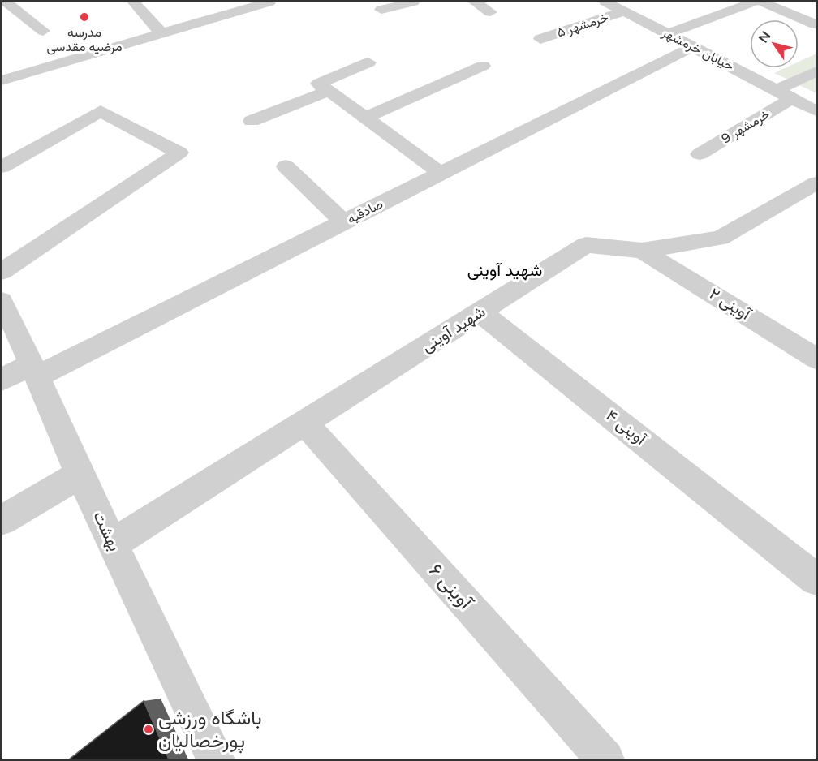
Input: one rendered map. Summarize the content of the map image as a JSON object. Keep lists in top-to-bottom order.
{
  "streets": {
    "street": [
      "خرمشهر ۵",
      "خیابان خرمشهر",
      "خرمشهر 9",
      "صادقیه",
      "آوینی ۲",
      "شهید آوینی",
      "آوینی ۴",
      "بهشت",
      "آوینی ۶"
    ]
  },
  "crossings": [
    ["خرمشهر ۵", "خیابان خرمشهر"],
    ["خیابان خرمشهر", "خرمشهر 9"],
    ["خیابان خرمشهر", "صادقیه"],
    ["صادقیه", "بهشت"],
    ["آوینی ۲", "شهید آوینی"],
    ["شهید آوینی", "آوینی ۴"],
    ["شهید آوینی", "بهشت"],
    ["شهید آوینی", "آوینی ۶"]
  ],
  "districts": ["شهید آوینی"],
  "places": ["مدرسه مرضیه مقدسی", "باشگاه ورزشی پورخصالیان"],
  "north": "top left"
}
